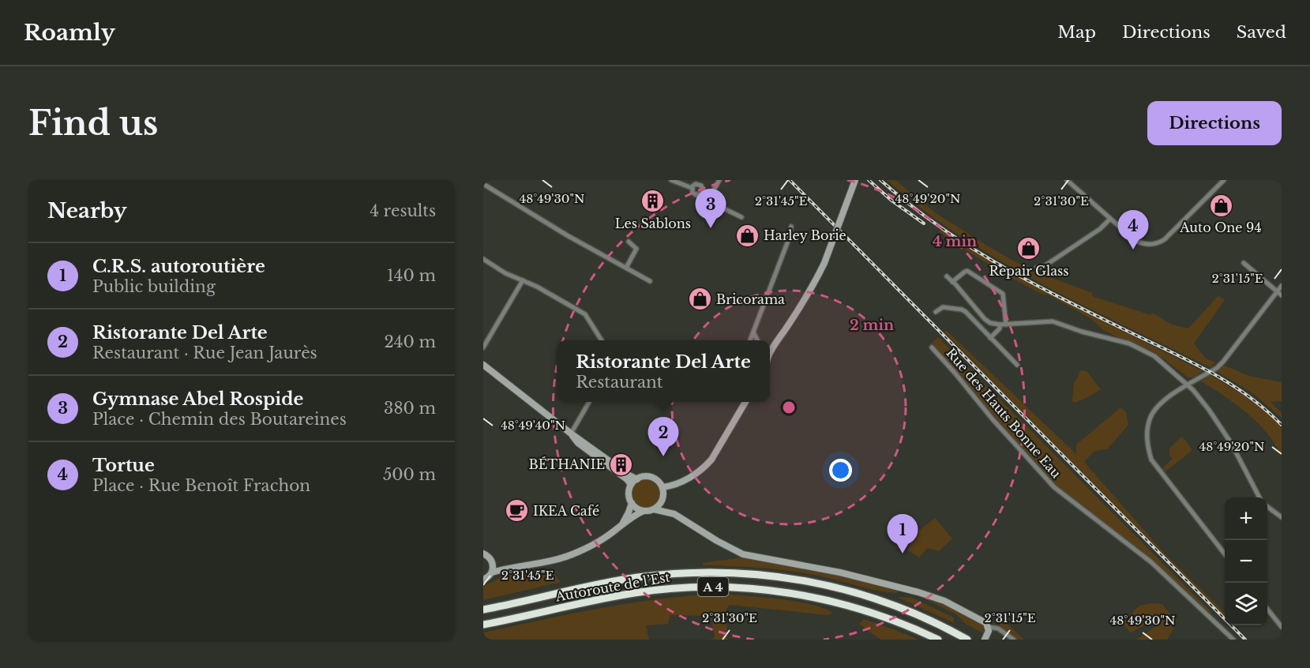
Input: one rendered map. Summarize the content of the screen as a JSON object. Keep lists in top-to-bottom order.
{
  "streets": {
    "highway": ["Autoroute de l’Est", "A 4"],
    "street": ["Rue des Hauts Bonne Eau"]
  },
  "places": {
    "building": ["Les Sablons", "BÉTHANIE"],
    "shop": [
      "Auto One 94",
      "Harley Borie",
      "Repair Glass",
      "Bricorama"
    ],
    "cafe": ["IKEA Café"]
  },
  "page": {
    "header": "Roamly",
    "nav": ["Map", "Directions", "Saved"],
    "buttons": "Directions",
    "title": "Find us",
    "heading": ["Nearby", "4 results"],
    "pins": [
      "3",
      "4",
      "2",
      "1"
    ],
    "list": [
      {
        "mark": "1",
        "name": "C.R.S. autoroutière",
        "note": "Public building",
        "value": "140 m"
      },
      {
        "mark": "2",
        "name": "Ristorante Del Arte",
        "note": "Restaurant · Rue Jean Jaurès",
        "value": "240 m"
      },
      {
        "mark": "3",
        "name": "Gymnase Abel Rospide",
        "note": "Place · Chemin des Boutareines",
        "value": "380 m"
      },
      {
        "mark": "4",
        "name": "Tortue",
        "note": "Place · Rue Benoît Frachon",
        "value": "500 m"
      }
    ],
    "popup": ["Ristorante Del Arte", "Restaurant"],
    "map_buttons": ["+", "−"]
  },
  "coordinates": [
    "48°49'30\"N",
    "48°49'20\"N",
    "2°31'45\"E",
    "2°31'30\"E",
    "2°31'15\"E",
    "48°49'40\"N"
  ],
  "rings": ["4 min", "2 min"]
}
